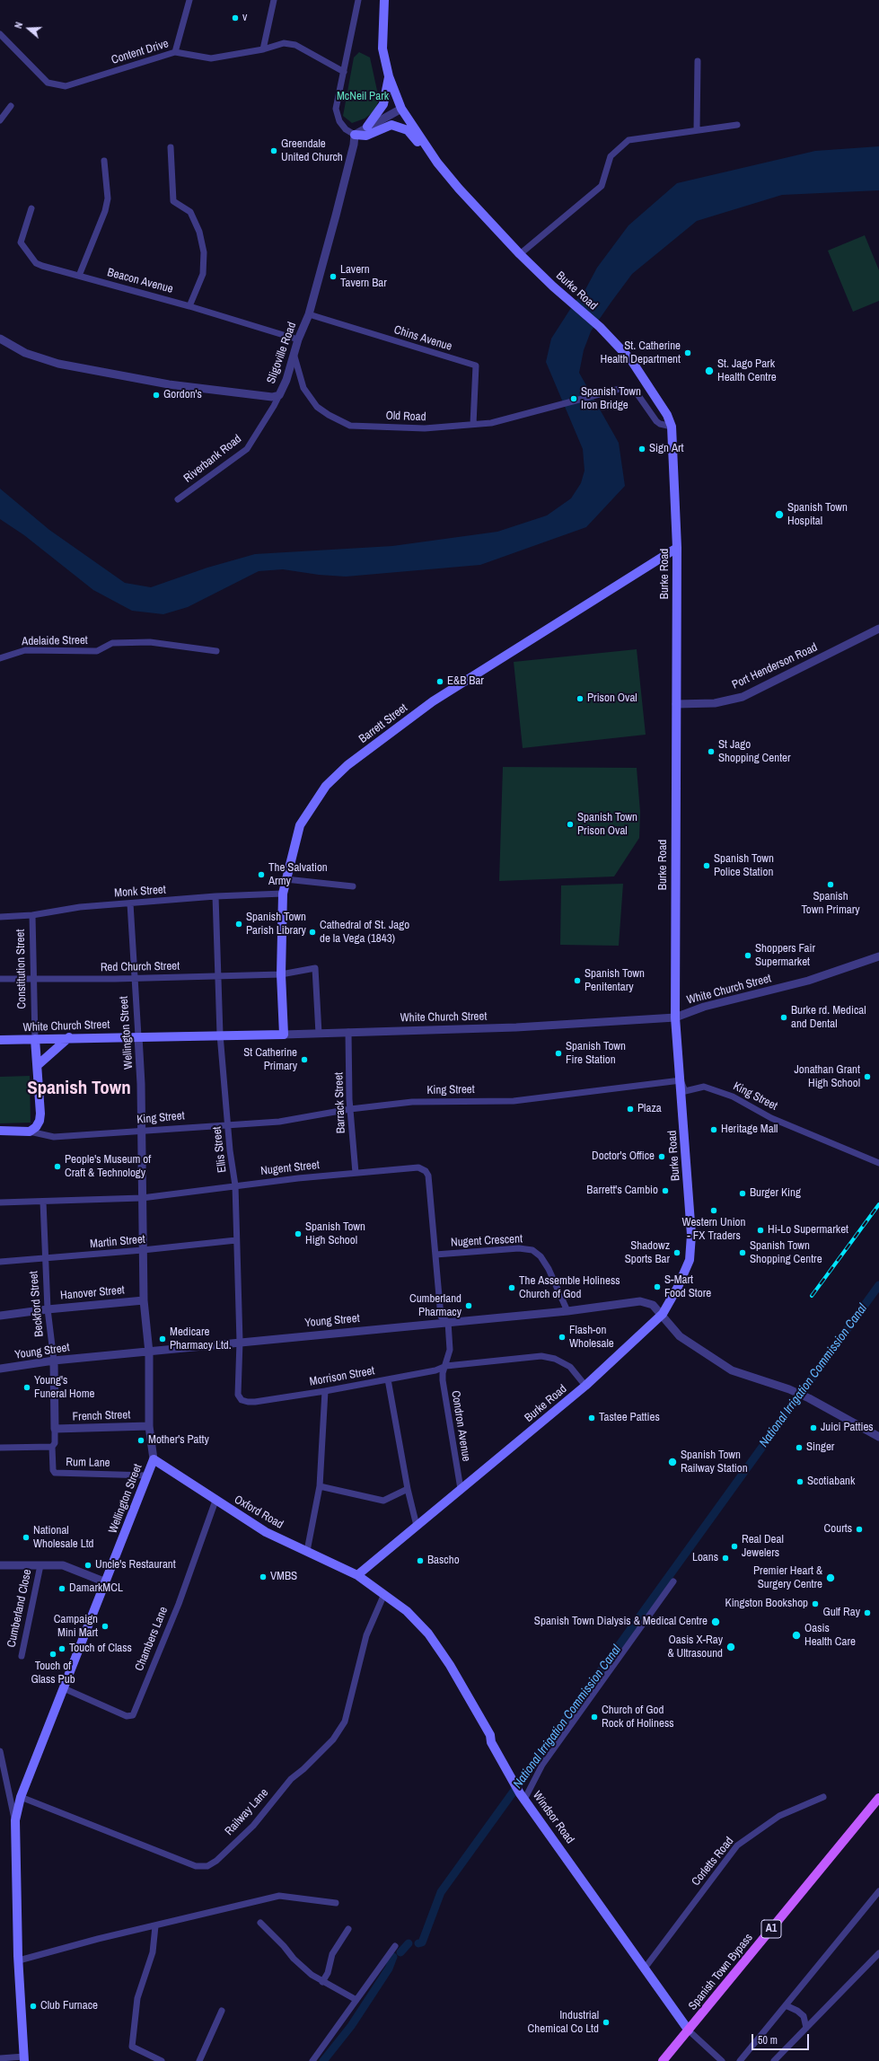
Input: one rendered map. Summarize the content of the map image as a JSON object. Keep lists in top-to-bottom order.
{
  "streets": {
    "main road": [
      "Burke Road",
      "Barrett Street",
      "Constitution Street",
      "White Church Street",
      "Wellington Street",
      "King Street",
      "Oxford Road",
      "Windsor Road",
      "A1",
      "Spanish Town Bypass"
    ],
    "street": [
      "Content Drive",
      "Beacon Avenue",
      "Chins Avenue",
      "Sligoville Road",
      "Old Road",
      "Riverbank Road",
      "Adelaide Street",
      "Port Henderson Road",
      "Monk Street",
      "Red Church Street",
      "Barrack Street",
      "Ellis Street",
      "Nugent Street",
      "Nugent Crescent",
      "Martin Street",
      "Hanover Street",
      "Beckford Street",
      "Young Street",
      "Morrison Street",
      "French Street",
      "Condron Avenue",
      "Rum Lane",
      "Cumberland Close",
      "Chambers Lane",
      "Railway Lane",
      "Corletts Road"
    ]
  },
  "crossings": [
    ["Beacon Avenue", "Sligoville Road"],
    ["Burke Road", "Old Road"],
    ["Burke Road", "Port Henderson Road"],
    ["Burke Road", "Barrett Street"],
    ["Burke Road", "White Church Street"],
    ["Burke Road", "King Street"],
    ["Burke Road", "Young Street"],
    ["Burke Road", "Morrison Street"],
    ["Burke Road", "Condron Avenue"],
    ["Burke Road", "Oxford Road"],
    ["Burke Road", "Windsor Road"],
    ["Chins Avenue", "Sligoville Road"],
    ["Chins Avenue", "Old Road"],
    ["Sligoville Road", "Old Road"],
    ["Sligoville Road", "Riverbank Road"],
    ["Barrett Street", "Monk Street"],
    ["Barrett Street", "Red Church Street"],
    ["Barrett Street", "White Church Street"],
    ["Monk Street", "Constitution Street"],
    ["Monk Street", "Wellington Street"],
    ["Monk Street", "Ellis Street"],
    ["Red Church Street", "Constitution Street"],
    ["Red Church Street", "White Church Street"],
    ["Red Church Street", "Wellington Street"],
    ["Red Church Street", "Ellis Street"],
    ["Constitution Street", "White Church Street"],
    ["Constitution Street", "King Street"],
    ["White Church Street", "Wellington Street"],
    ["White Church Street", "Barrack Street"],
    ["White Church Street", "Ellis Street"],
    ["Wellington Street", "King Street"],
    ["Wellington Street", "Nugent Street"],
    ["Wellington Street", "Martin Street"],
    ["Wellington Street", "Hanover Street"],
    ["Wellington Street", "Young Street"],
    ["Wellington Street", "French Street"],
    ["Wellington Street", "Rum Lane"],
    ["Wellington Street", "Oxford Road"],
    ["Wellington Street", "Chambers Lane"],
    ["Wellington Street", "Railway Lane"],
    ["King Street", "Barrack Street"],
    ["King Street", "Ellis Street"],
    ["Barrack Street", "Nugent Street"],
    ["Ellis Street", "Nugent Street"],
    ["Ellis Street", "Martin Street"],
    ["Ellis Street", "Young Street"],
    ["Ellis Street", "Morrison Street"],
    ["Nugent Street", "Nugent Crescent"],
    ["Nugent Street", "Beckford Street"],
    ["Nugent Street", "Young Street"],
    ["Nugent Crescent", "Young Street"],
    ["Martin Street", "Beckford Street"],
    ["Hanover Street", "Beckford Street"],
    ["Beckford Street", "Young Street"],
    ["Beckford Street", "French Street"],
    ["Beckford Street", "Rum Lane"],
    ["Morrison Street", "Condron Avenue"],
    ["Oxford Road", "Chambers Lane"],
    ["Oxford Road", "Windsor Road"],
    ["Railway Lane", "Windsor Road"],
    ["Windsor Road", "Corletts Road"],
    ["Windsor Road", "Spanish Town Bypass"]
  ],
  "districts": ["Spanish Town"],
  "water": ["National Irrigation Commission Canal"],
  "parks": ["McNeil Park"],
  "places": [
    "v",
    "Greendale United Church",
    "Lavern Tavern Bar",
    "St. Catherine Health Department",
    "St. Jago Park Health Centre",
    "Gordon's",
    "Spanish Town Iron Bridge",
    "Sign Art",
    "Spanish Town Hospital",
    "E&B Bar",
    "Prison Oval",
    "St Jago Shopping Center",
    "Spanish Town Prison Oval",
    "Spanish Town Police Station",
    "The Salvation Army",
    "Spanish Town Primary",
    "Spanish Town Parish Library",
    "Cathedral of St. Jago de la Vega (1843)",
    "Shoppers Fair Supermarket",
    "Spanish Town Penitentary",
    "Burke rd. Medical and Dental",
    "Spanish Town Fire Station",
    "St Catherine Primary",
    "Jonathan Grant High School",
    "Plaza",
    "Heritage Mall",
    "Doctor's Office",
    "People's Museum of Craft & Technology",
    "Barrett's Cambio",
    "Burger King",
    "Western Union - FX Traders",
    "Hi-Lo Supermarket",
    "Spanish Town High School",
    "Shadowz Sports Bar",
    "Spanish Town Shopping Centre",
    "S-Mart Food Store",
    "The Assemble Holiness Church of God",
    "Cumberland Pharmacy",
    "Flash-on Wholesale",
    "Medicare Pharmacy Ltd.",
    "Young's Funeral Home",
    "Tastee Patties",
    "Juici Patties",
    "Mother's Patty",
    "Singer",
    "Spanish Town Railway Station",
    "Scotiabank",
    "Courts",
    "National Wholesale Ltd",
    "Real Deal Jewelers",
    "Loans",
    "Bascho",
    "Uncle's Restaurant",
    "VMBS",
    "Premier Heart & Surgery Centre",
    "DamarkMCL",
    "Kingston Bookshop",
    "Gulf Ray",
    "Spanish Town Dialysis & Medical Centre",
    "Campaign Mini Mart",
    "Oasis Health Care",
    "Oasis X-Ray & Ultrasound",
    "Touch of Class",
    "Touch of Glass Pub",
    "Church of God Rock of Holiness",
    "Club Furnace",
    "Industrial Chemical Co Ltd"
  ],
  "scale_bar": "50 m",
  "north": "left"
}
